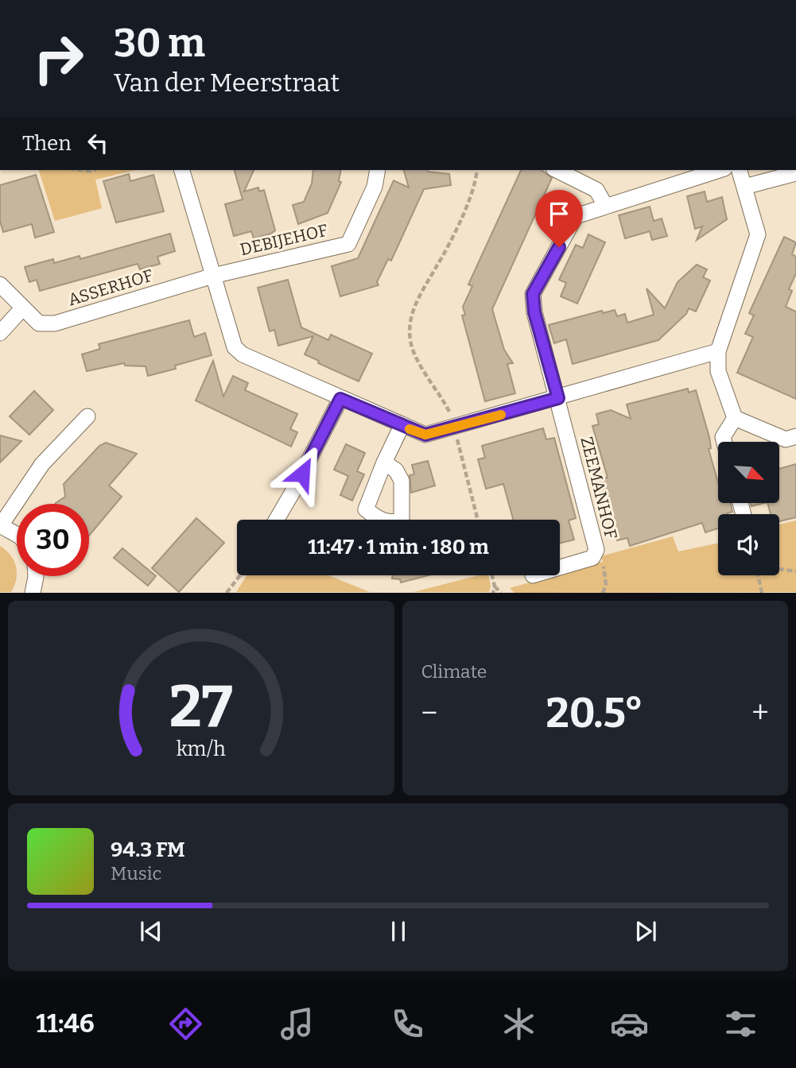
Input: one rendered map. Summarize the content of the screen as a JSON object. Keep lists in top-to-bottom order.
{
  "streets": {
    "street": ["DEBIJEHOF", "ASSERHOF", "ZEEMANHOF"]
  },
  "crossings": [
    ["DEBIJEHOF", "ASSERHOF"]
  ],
  "north": "bottom right",
  "page": {
    "turn": ["30 m", "Van der Meerstraat"],
    "then": "Then",
    "limit": "30",
    "trip": "11:47 · 1 min · 180 m",
    "tile": "Climate",
    "heat": ["−", "20.5°", "+"],
    "song": ["94.3 FM", "Music"],
    "tabs": "11:46",
    "gauge": ["27", "km/h"]
  }
}
